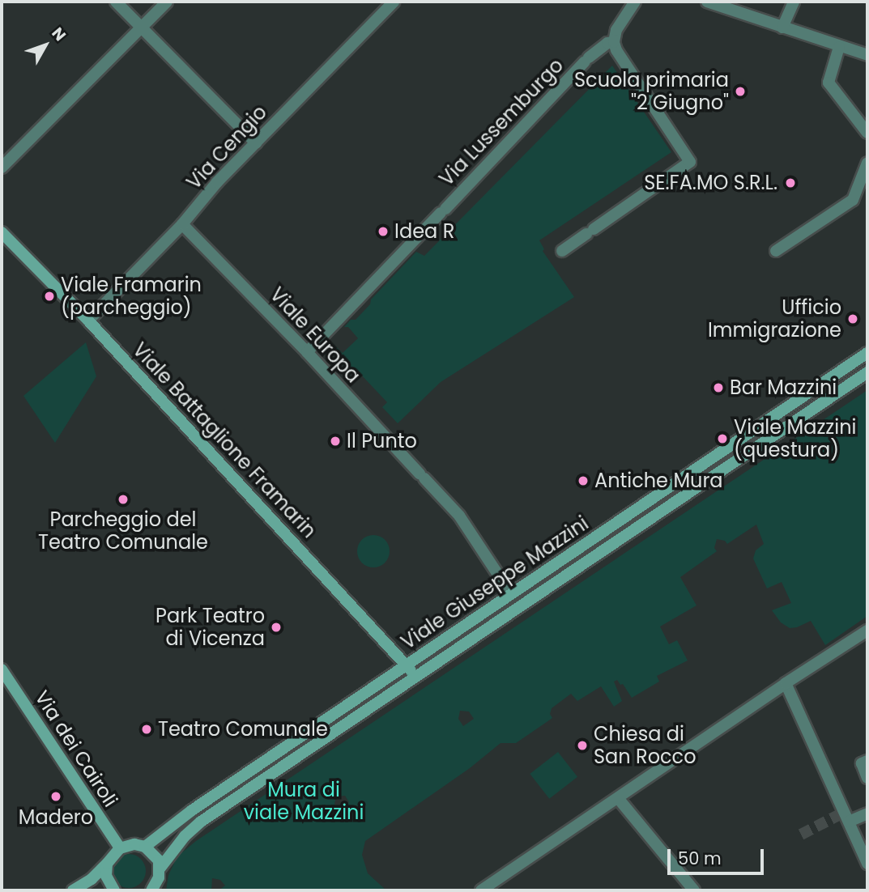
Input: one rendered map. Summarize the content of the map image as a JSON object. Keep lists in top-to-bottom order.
{
  "streets": {
    "main road": ["Viale Battaglione Framarin", "Viale Giuseppe Mazzini", "Via dei Cairoli"],
    "street": ["Via Lussemburgo", "Via Cengio", "Viale Europa"]
  },
  "crossings": [
    ["Via Lussemburgo", "Viale Europa"],
    ["Via Cengio", "Viale Europa"],
    ["Via Cengio", "Viale Battaglione Framarin"],
    ["Viale Europa", "Viale Giuseppe Mazzini"],
    ["Viale Battaglione Framarin", "Viale Giuseppe Mazzini"]
  ],
  "parks": ["Mura di viale Mazzini"],
  "places": [
    "Scuola primaria \"2 Giugno\"",
    "SE.FA.MO S.R.L.",
    "Idea R",
    "Viale Framarin (parcheggio)",
    "Ufficio Immigrazione",
    "Bar Mazzini",
    "Viale Mazzini (questura)",
    "Il Punto",
    "Antiche Mura",
    "Parcheggio del Teatro Comunale",
    "Park Teatro di Vicenza",
    "Teatro Comunale",
    "Chiesa di San Rocco",
    "Madero"
  ],
  "scale_bar": "50 m",
  "north": "top right"
}
